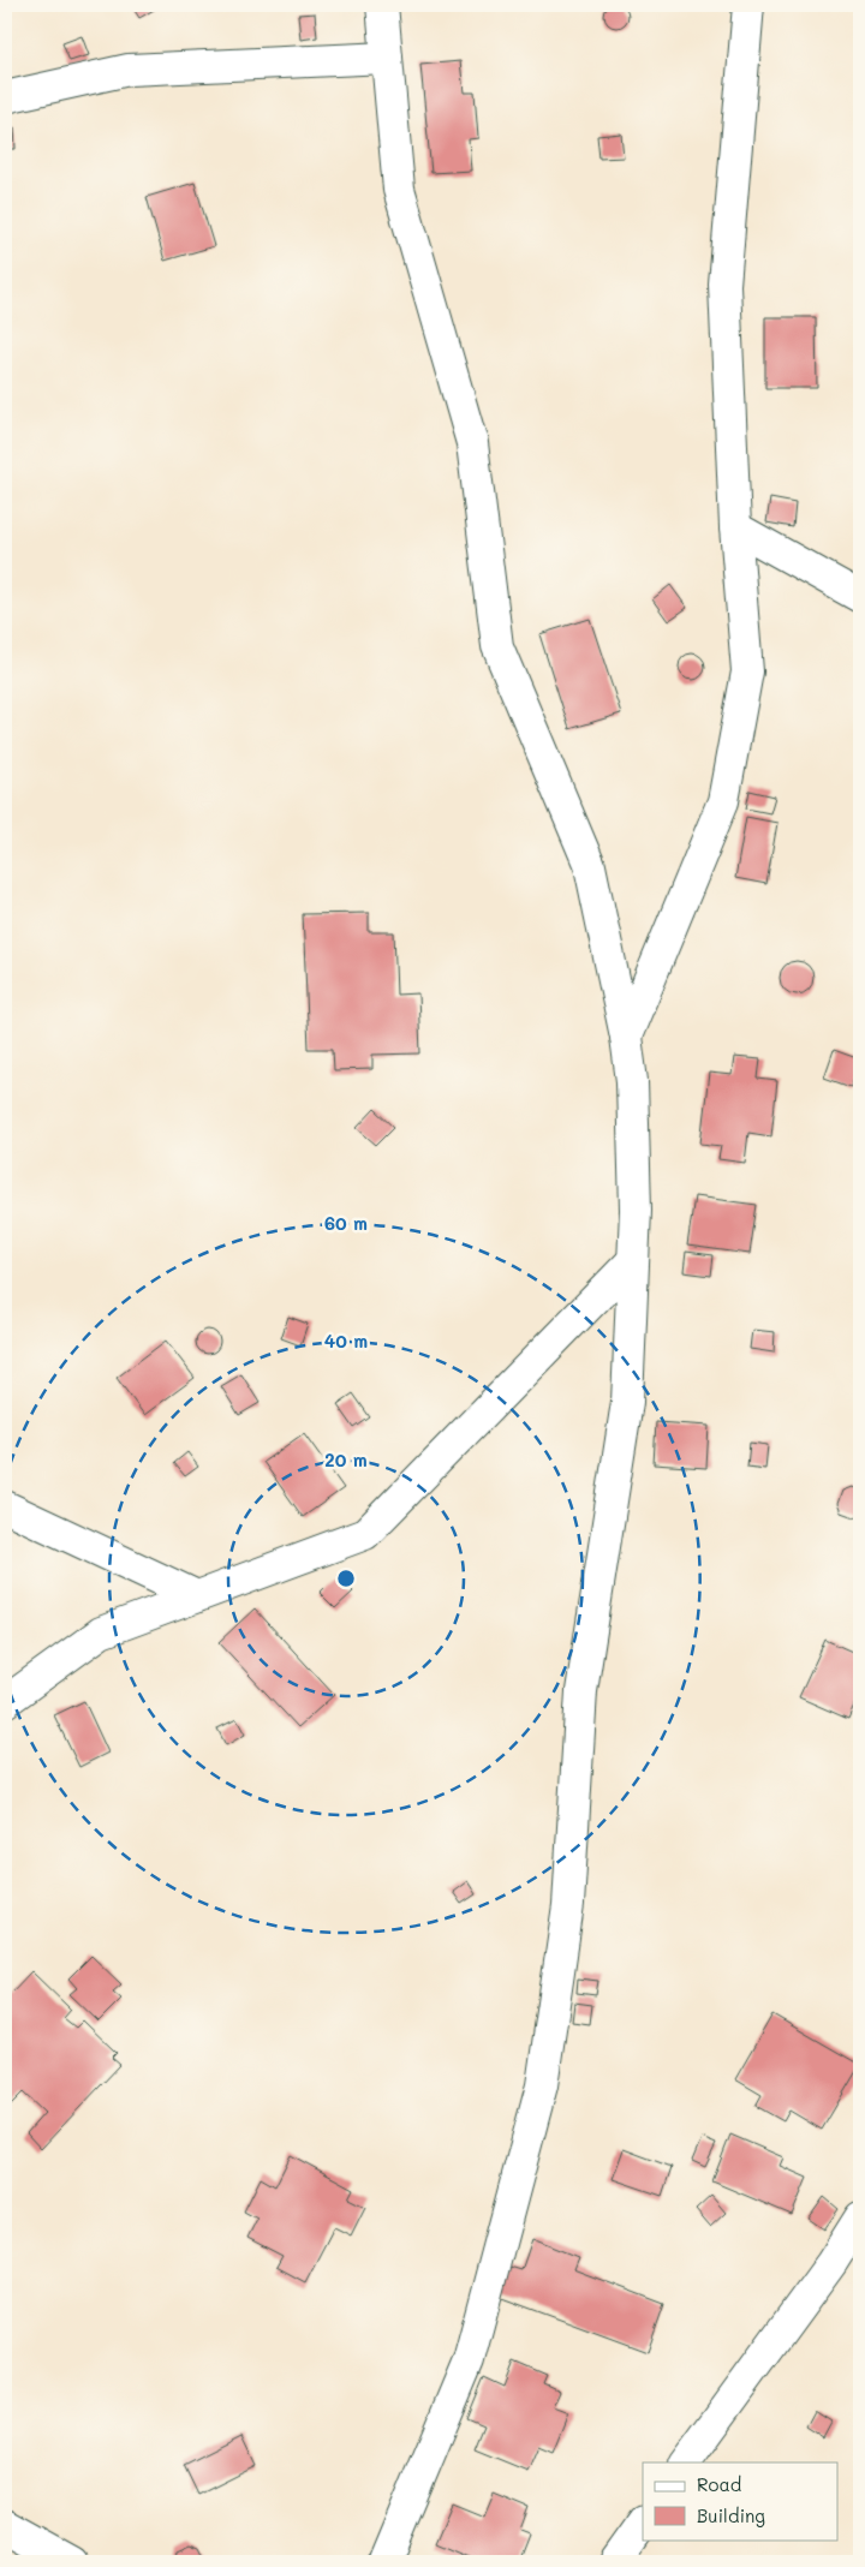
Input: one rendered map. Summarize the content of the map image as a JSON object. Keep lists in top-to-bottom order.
{
  "legend": ["Road", "Building"],
  "rings": ["60 m", "40 m", "20 m"]
}
